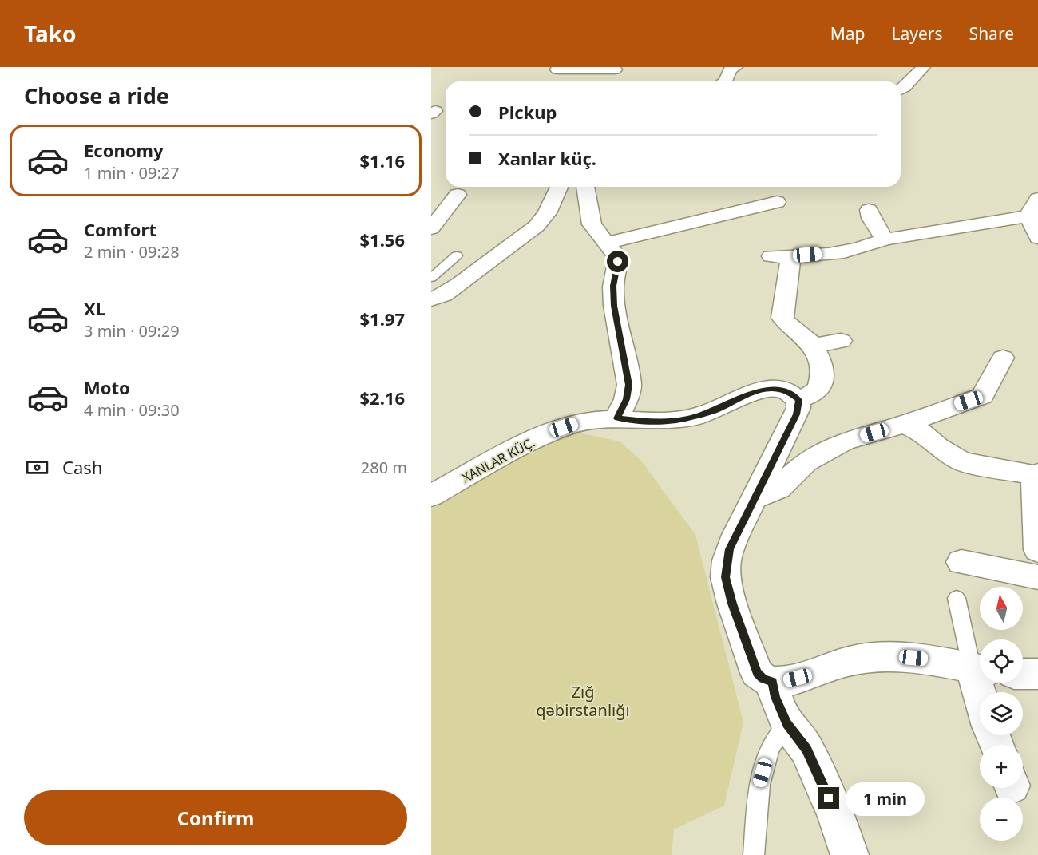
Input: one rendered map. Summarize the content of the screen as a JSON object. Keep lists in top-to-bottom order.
{
  "streets": {
    "street": ["XANLAR KÜÇ."]
  },
  "parks": ["Zığ qəbirstanlığı"],
  "north": "top",
  "page": {
    "header": "Tako",
    "nav": ["Map", "Layers", "Share"],
    "heading": "Choose a ride",
    "banner": ["Pickup", "Xanlar küç."],
    "list": [
      {
        "name": "Economy",
        "note": "1 min · 09:27",
        "value": "$1.16"
      },
      {
        "name": "Comfort",
        "note": "2 min · 09:28",
        "value": "$1.56"
      },
      {
        "name": "XL",
        "note": "3 min · 09:29",
        "value": "$1.97"
      },
      {
        "name": "Moto",
        "note": "4 min · 09:30",
        "value": "$2.16"
      }
    ],
    "pay": ["Cash", "280 m"],
    "map_buttons": ["+", "−"],
    "buttons": "Confirm",
    "bubble": "1 min"
  }
}
